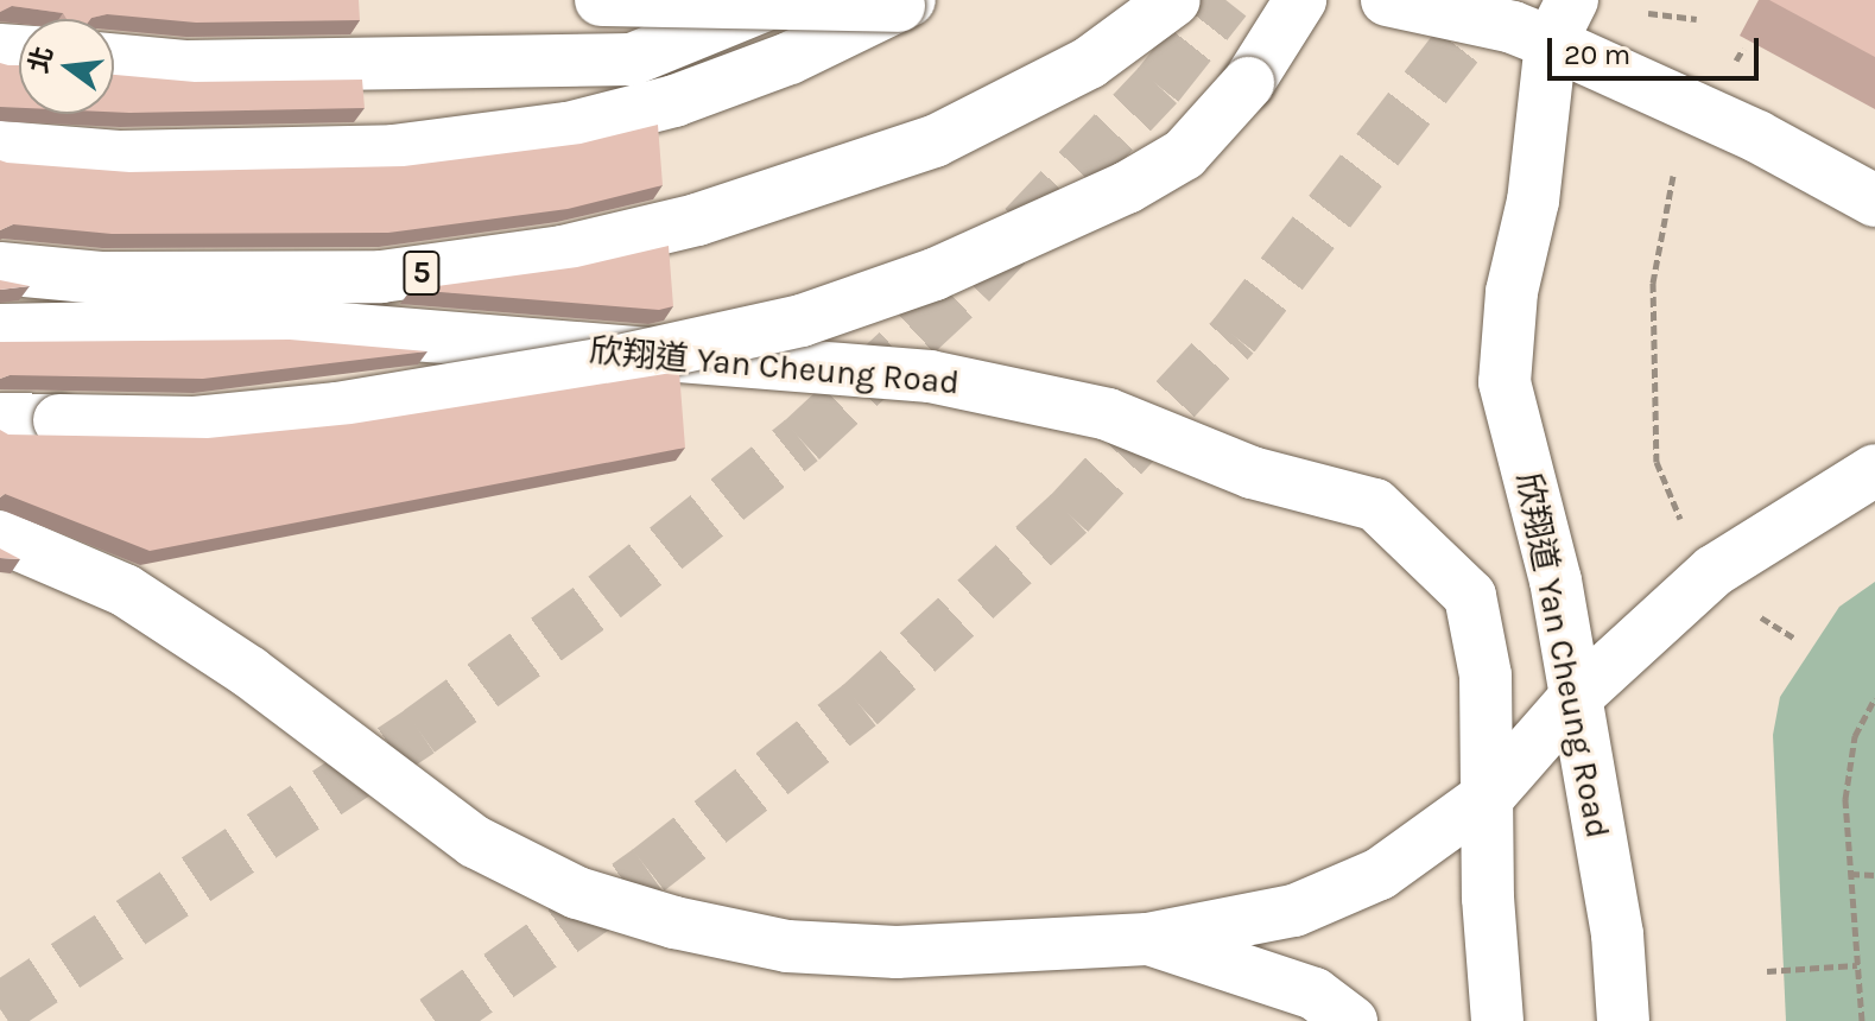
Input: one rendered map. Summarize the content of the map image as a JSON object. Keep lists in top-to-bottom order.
{
  "streets": {
    "main road": ["5", "欣翔道 Yan Cheung Road"]
  },
  "scale_bar": "20 m",
  "north": "left"
}
